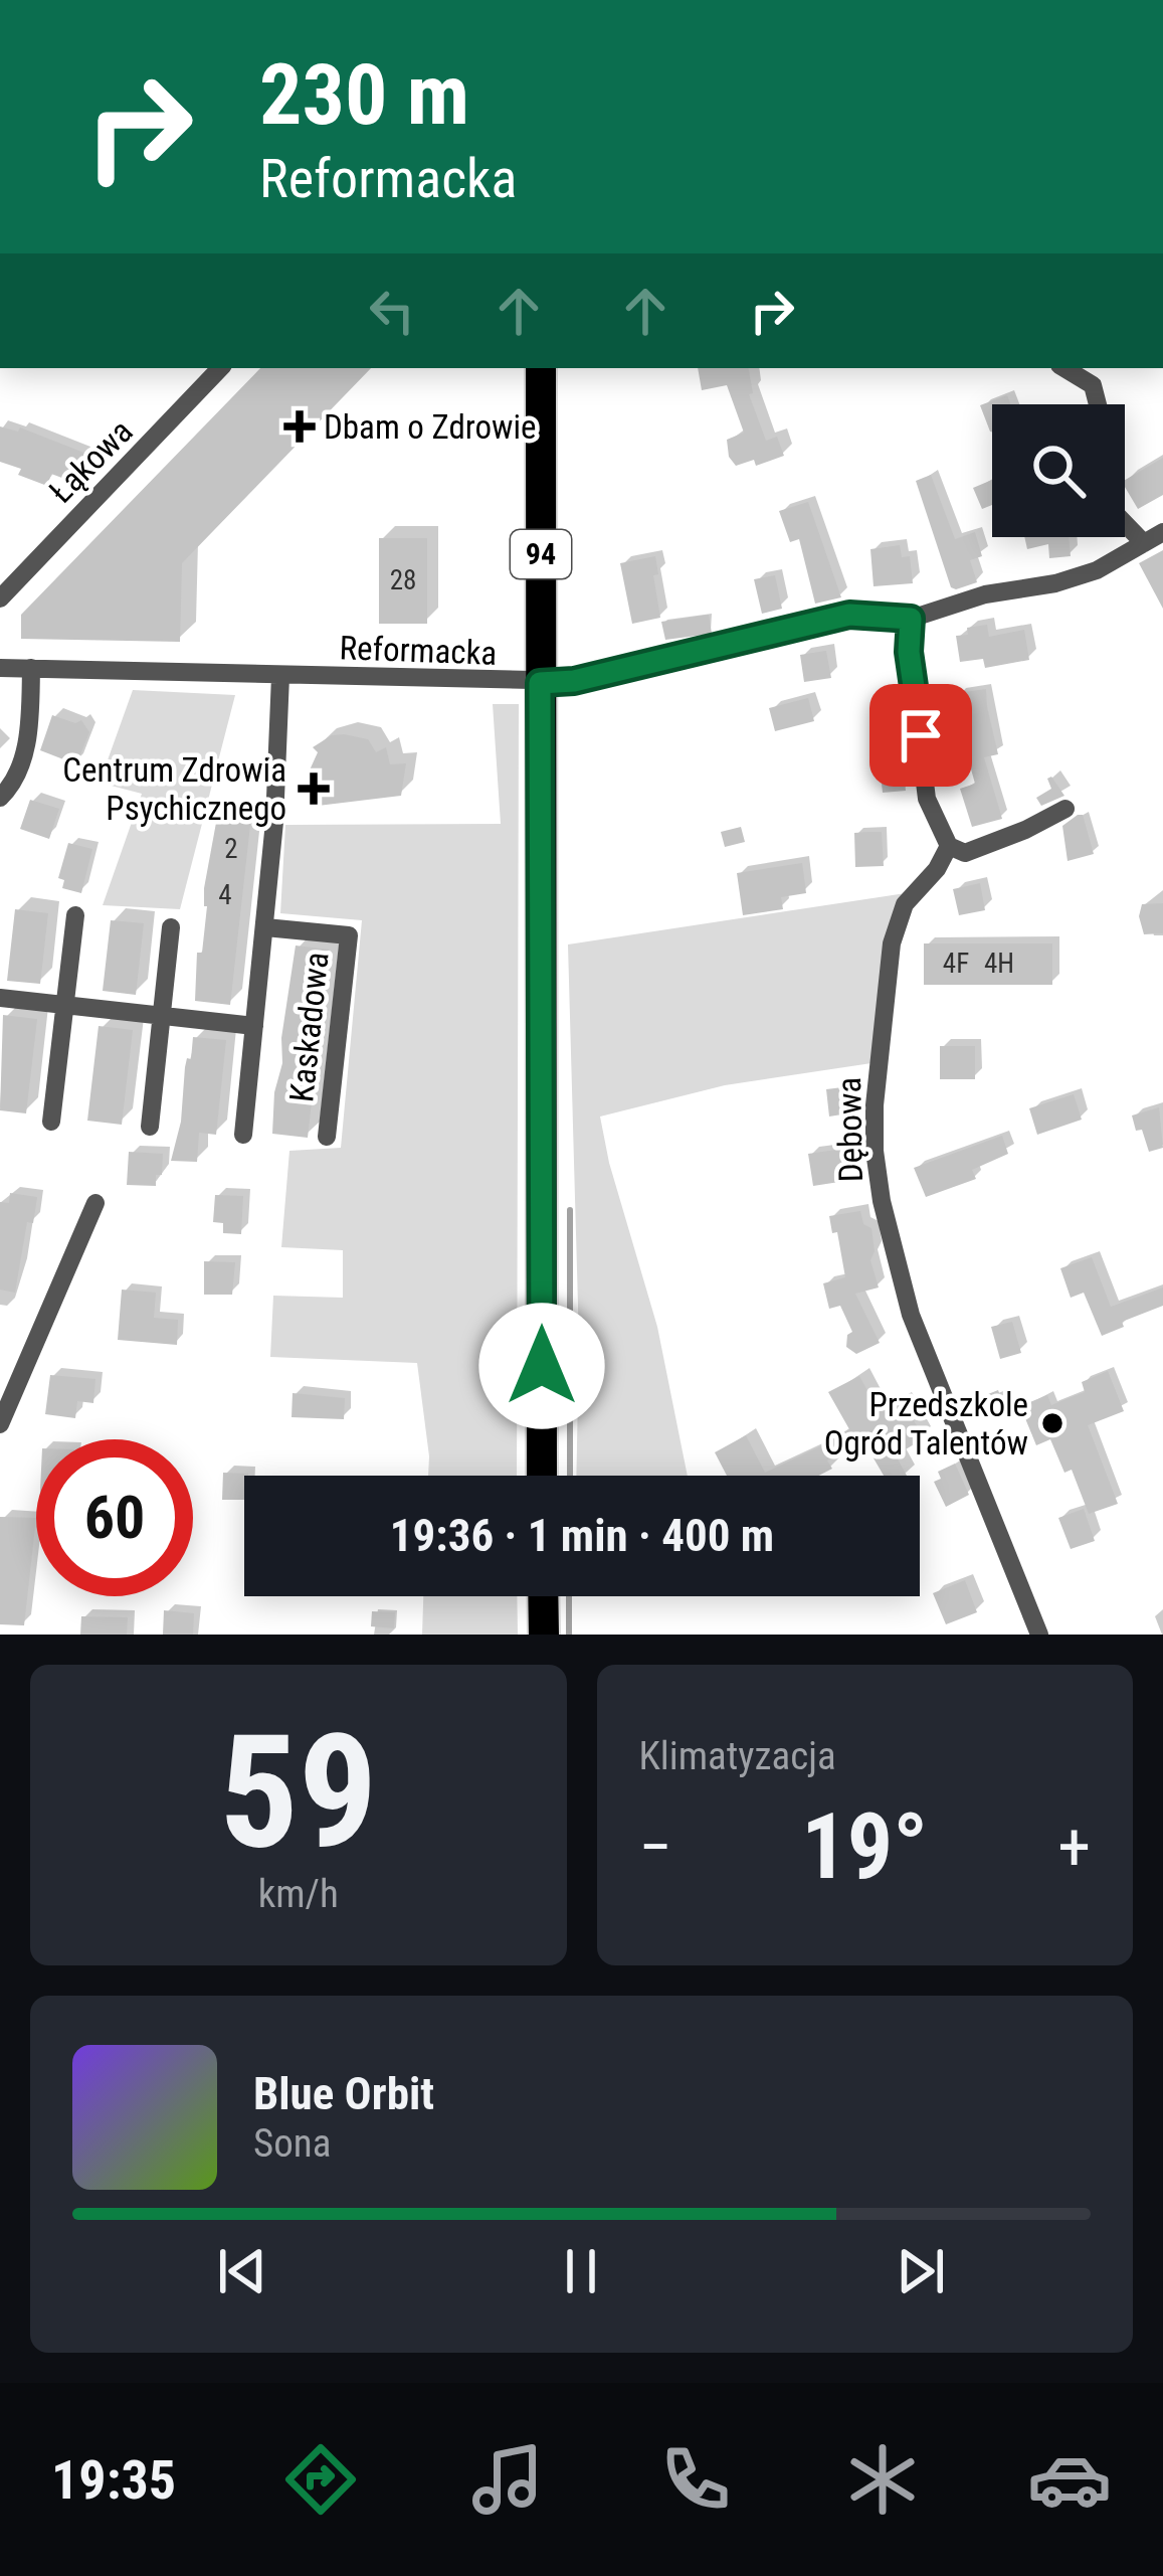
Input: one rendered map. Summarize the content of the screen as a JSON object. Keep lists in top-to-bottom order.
{
  "streets": {
    "main road": ["94"],
    "street": [
      "Łąkowa",
      "Reformacka",
      "Kaskadowa",
      "Dębowa"
    ]
  },
  "crossings": [
    ["94", "Reformacka"],
    ["Reformacka", "Kaskadowa"]
  ],
  "places": {
    "health": ["Dbam o Zdrowie", "Centrum Zdrowia Psychicznego"],
    "other": ["Przedszkole Ogród Talentów"]
  },
  "house_numbers": [
    "28",
    "2",
    "4",
    "4F",
    "4H"
  ],
  "page": {
    "turn": ["230 m", "Reformacka"],
    "limit": "60",
    "trip": "19:36 · 1 min · 400 m",
    "tile": [
      ["59", "km/h"],
      "Klimatyzacja"
    ],
    "heat": ["−", "19°", "+"],
    "song": ["Blue Orbit", "Sona"],
    "tabs": "19:35"
  }
}
